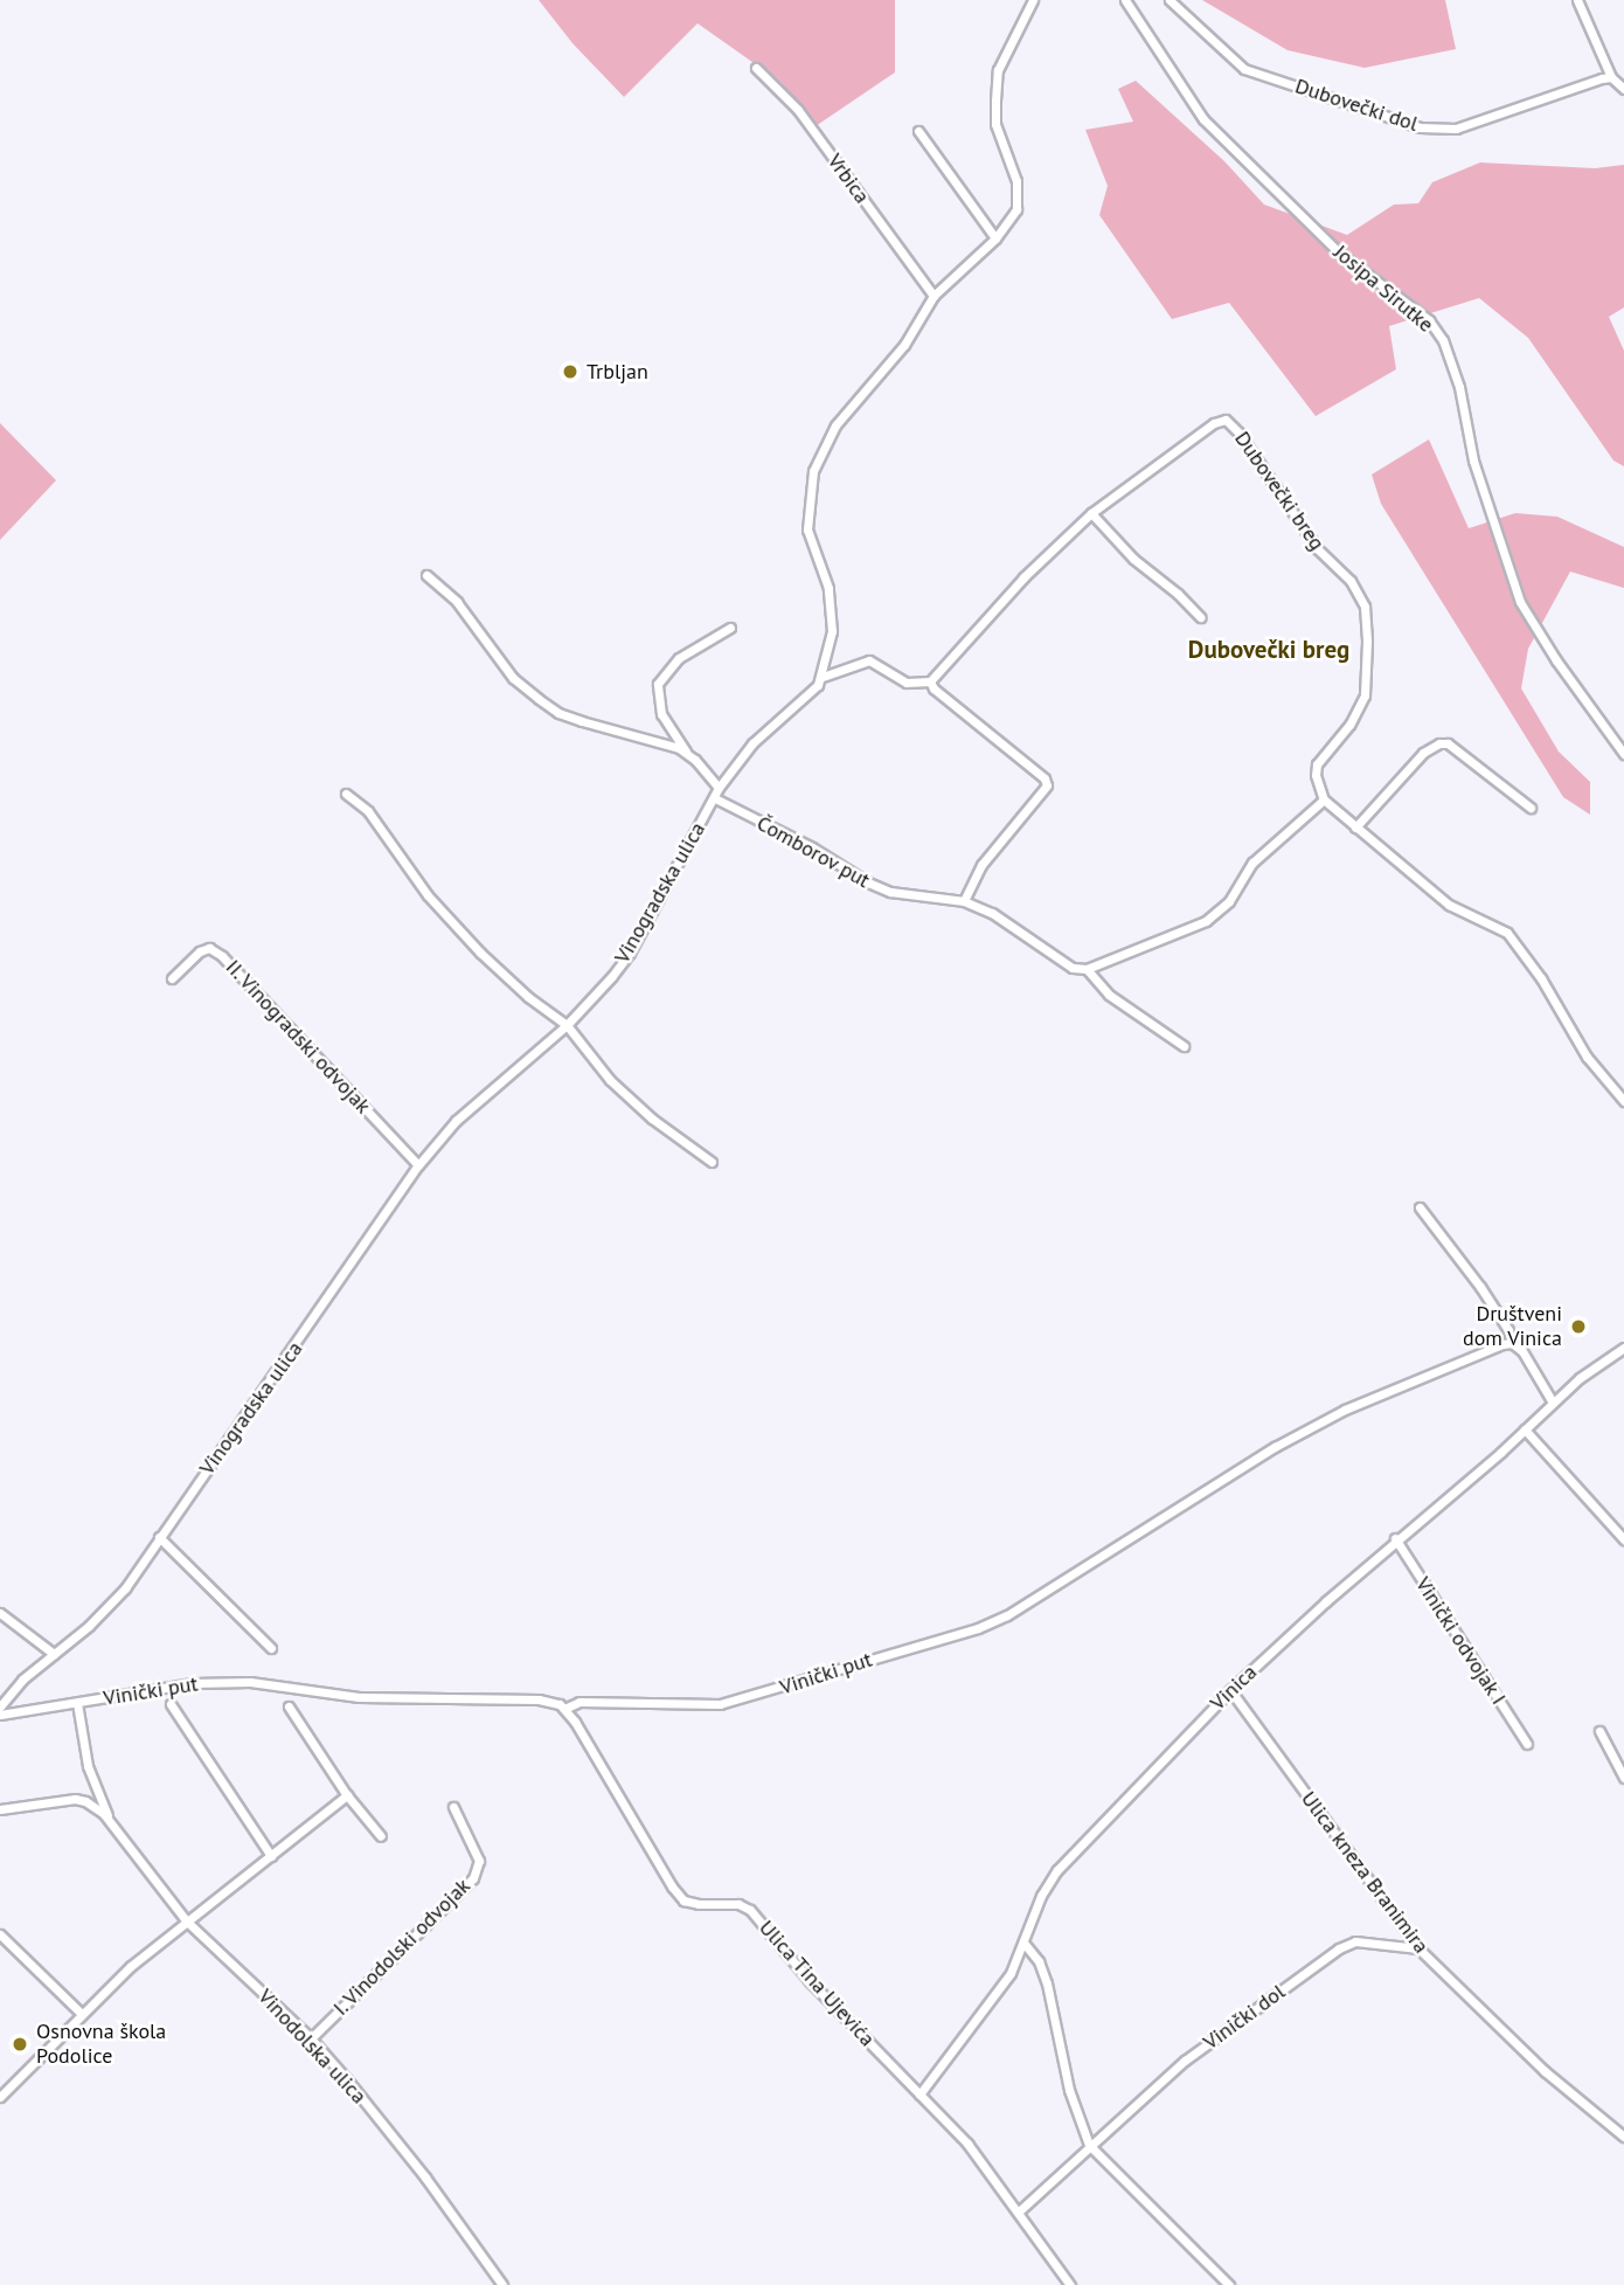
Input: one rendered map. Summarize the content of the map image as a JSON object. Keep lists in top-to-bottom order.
{
  "streets": {
    "street": [
      "Dubovečki dol",
      "Vrbica",
      "Josipa Sirutke",
      "Dubovečki breg",
      "Čomborov put",
      "Vinogradska ulica",
      "II. Vinogradski odvojak",
      "Vinički odvojak I",
      "Vinički put",
      "Vinica",
      "Ulica kneza Branimira",
      "I. Vinodolski odvojak",
      "Ulica Tina Ujevića",
      "Vinički dol",
      "Vinodolska ulica"
    ]
  },
  "crossings": [
    ["Čomborov put", "Vinogradska ulica"],
    ["Vinogradska ulica", "II. Vinogradski odvojak"],
    ["Vinički odvojak I", "Vinica"],
    ["Vinički put", "Ulica Tina Ujevića"],
    ["Vinički put", "Vinodolska ulica"],
    ["Vinica", "Ulica kneza Branimira"],
    ["Vinica", "Ulica Tina Ujevića"],
    ["Ulica kneza Branimira", "Vinički dol"],
    ["I. Vinodolski odvojak", "Vinodolska ulica"],
    ["Ulica Tina Ujevića", "Vinički dol"]
  ],
  "districts": ["Dubovečki breg"],
  "places": ["Trbljan", "Društveni dom Vinica", "Osnovna škola Podolice"]
}
